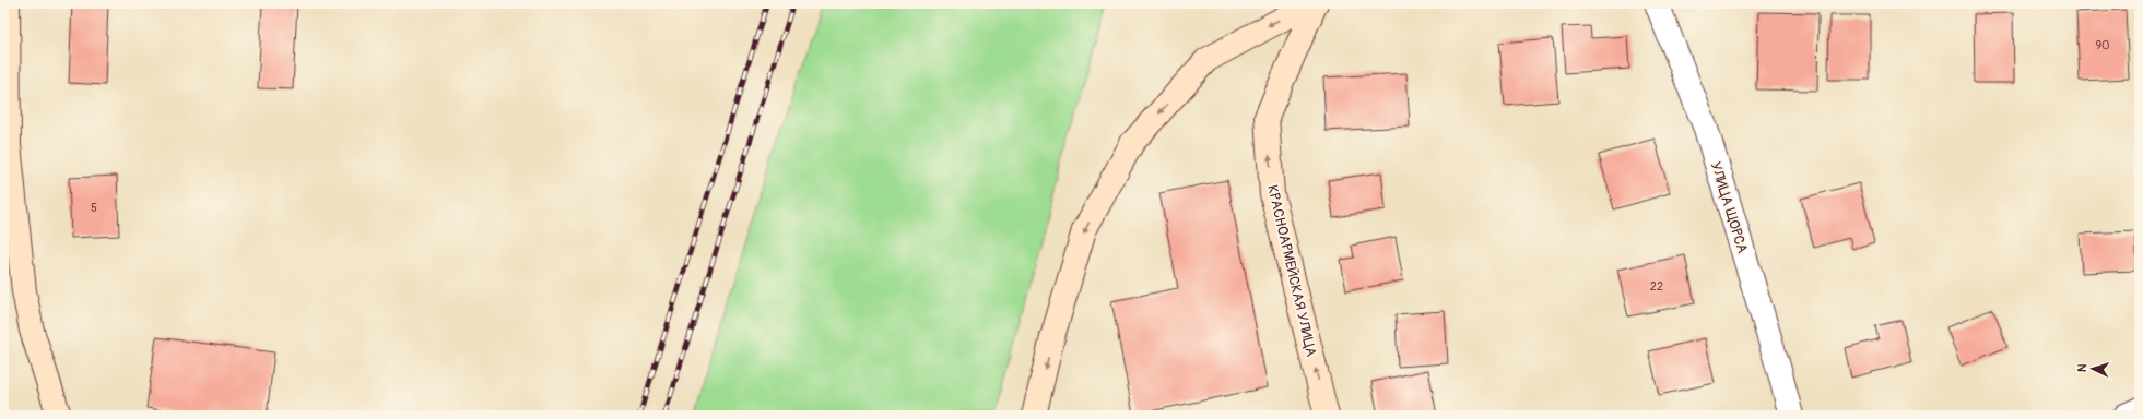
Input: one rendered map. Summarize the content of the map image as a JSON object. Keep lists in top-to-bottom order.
{
  "streets": {
    "street": ["УЛИЦА ЩОРСА", "КРАСНОАРМЕЙСКАЯ УЛИЦА"]
  },
  "one_way": ["КРАСНОАРМЕЙСКАЯ УЛИЦА"],
  "house_numbers": ["90", "5", "22"],
  "north": "left"
}
